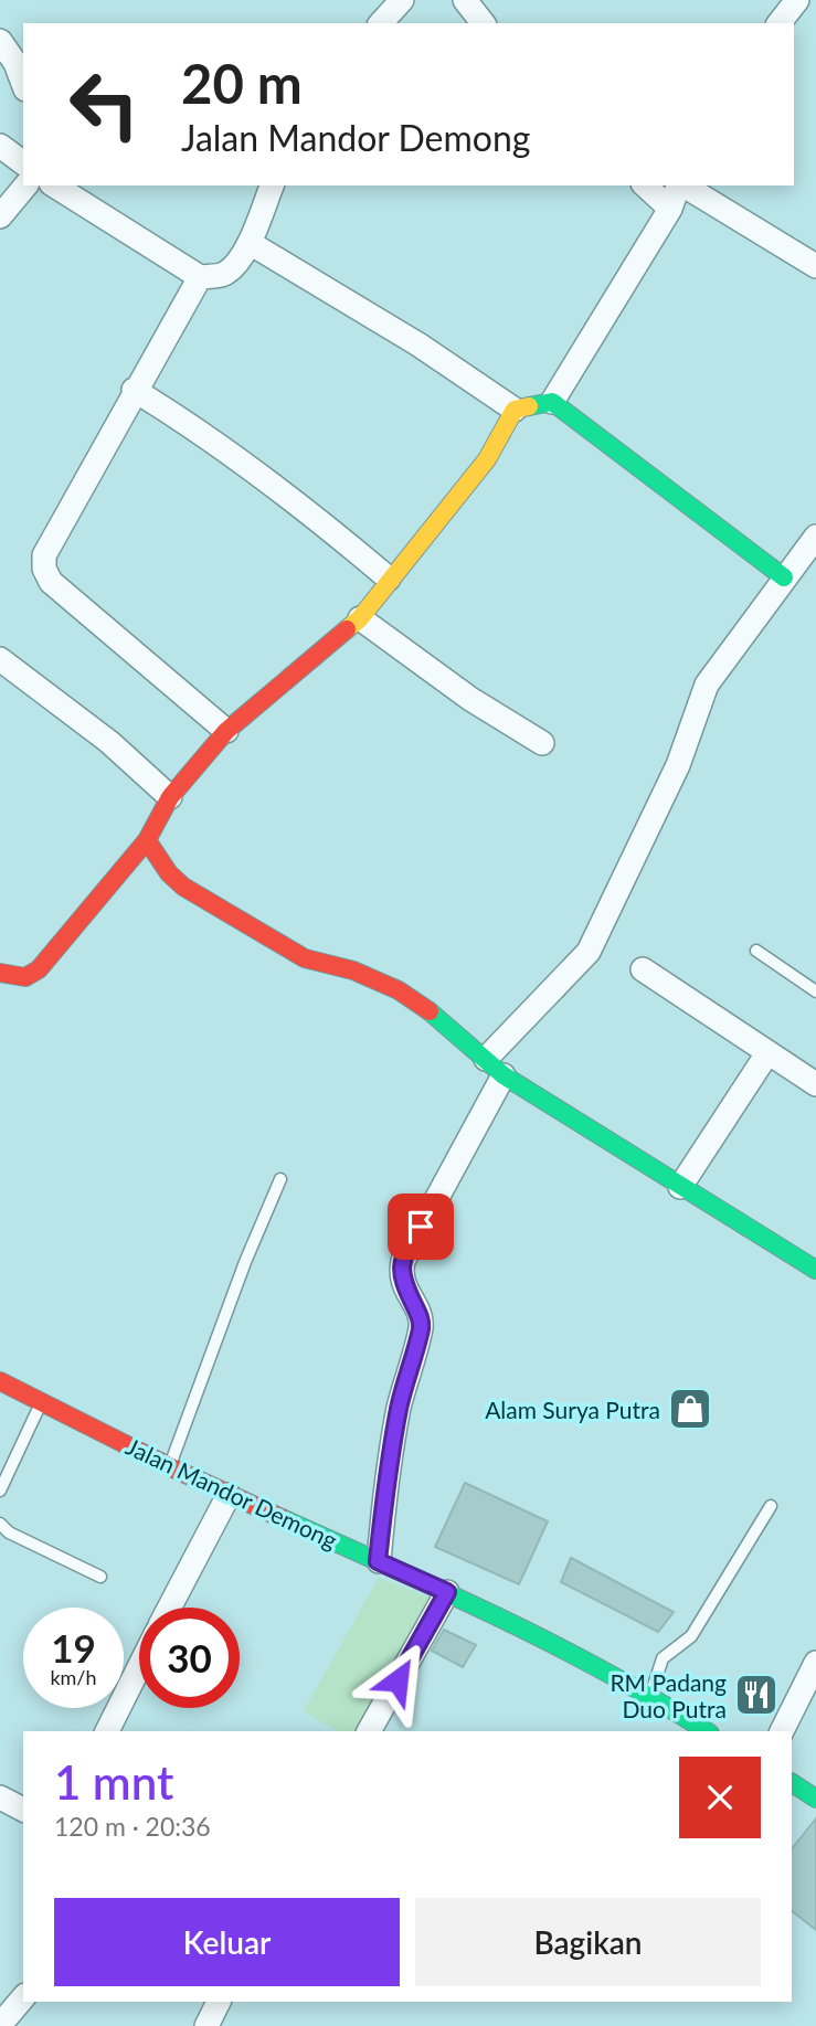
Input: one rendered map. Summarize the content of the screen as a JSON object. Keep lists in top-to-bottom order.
{
  "streets": {
    "street": ["Jalan Mandor Demong"]
  },
  "places": {
    "shop": ["Alam Surya Putra"],
    "restaurant": ["RM Padang Duo Putra"]
  },
  "page": {
    "turn": ["20 m", "Jalan Mandor Demong"],
    "speed": "19 km/h",
    "limit": "30",
    "heading": ["1 mnt", "120 m · 20:36"],
    "buttons": ["Keluar", "Bagikan"]
  }
}
